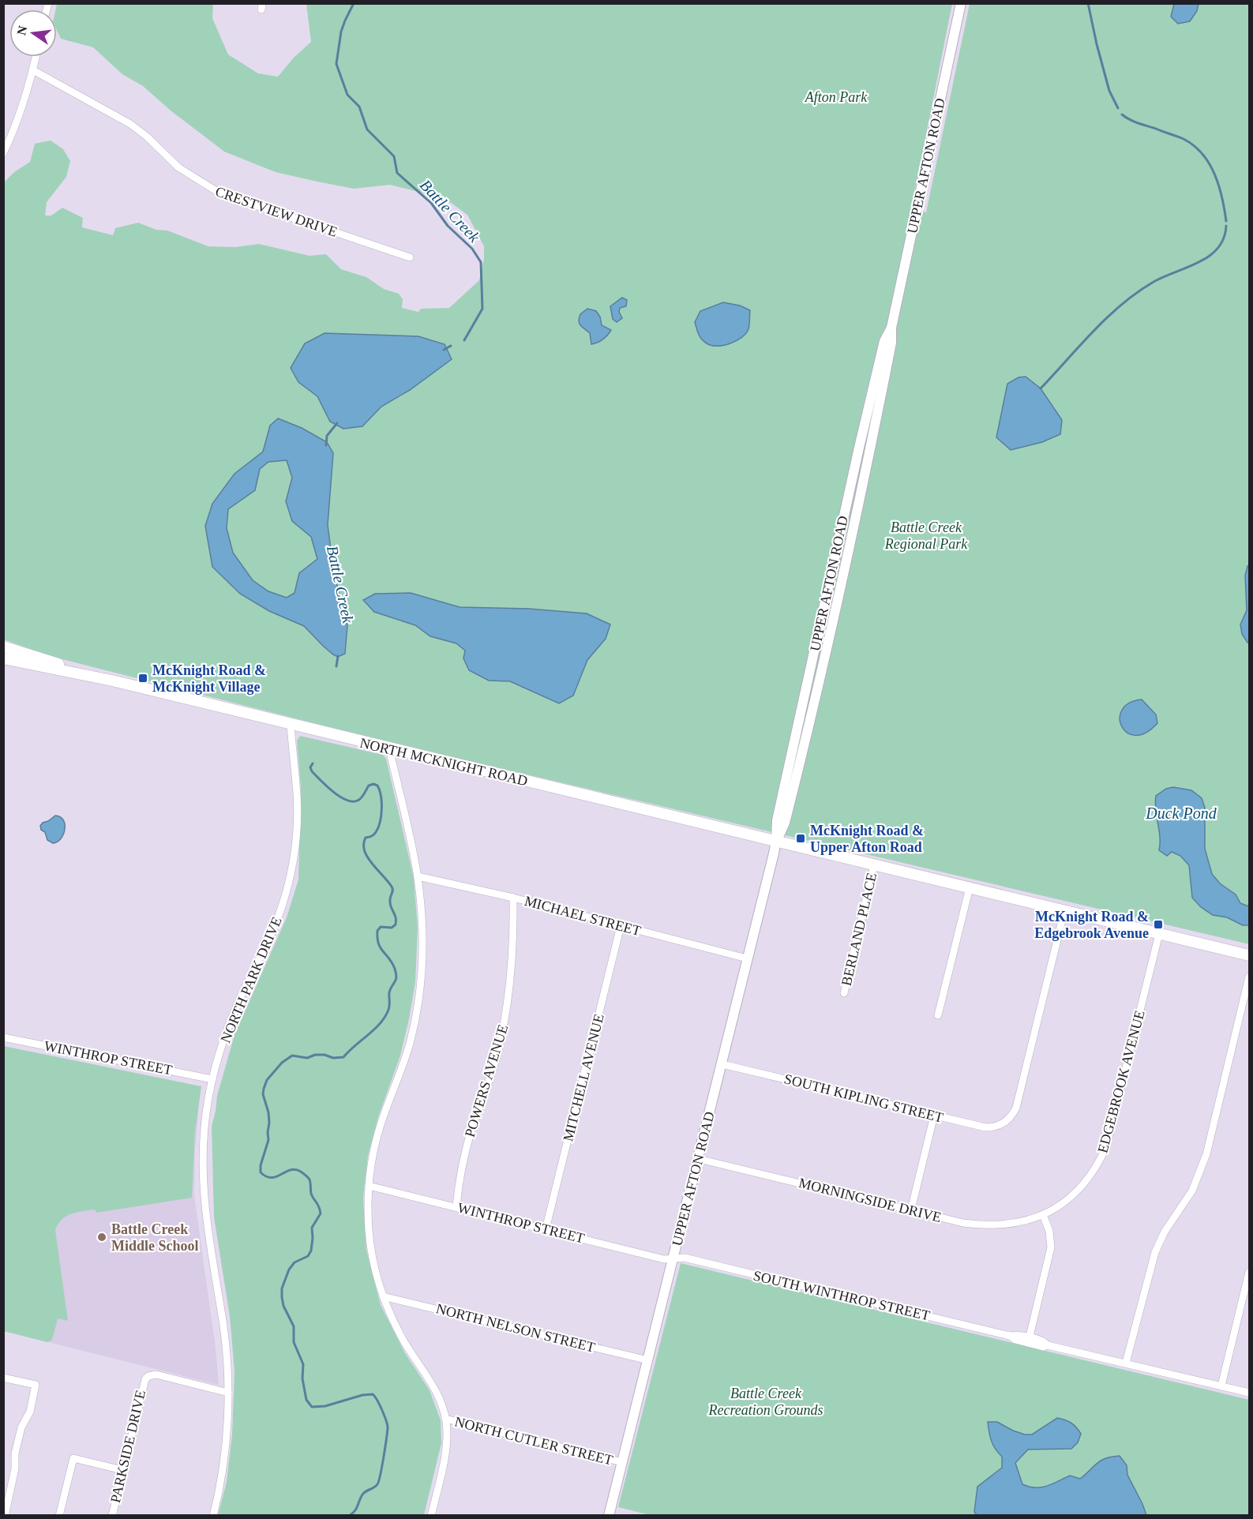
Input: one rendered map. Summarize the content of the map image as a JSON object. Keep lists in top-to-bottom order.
{
  "streets": {
    "main road": ["NORTH MCKNIGHT ROAD"],
    "street": [
      "UPPER AFTON ROAD",
      "CRESTVIEW DRIVE",
      "MICHAEL STREET",
      "BERLAND PLACE",
      "NORTH PARK DRIVE",
      "WINTHROP STREET",
      "MITCHELL AVENUE",
      "POWERS AVENUE",
      "EDGEBROOK AVENUE",
      "SOUTH KIPLING STREET",
      "MORNINGSIDE DRIVE",
      "SOUTH WINTHROP STREET",
      "NORTH NELSON STREET",
      "NORTH CUTLER STREET",
      "PARKSIDE DRIVE"
    ]
  },
  "crossings": [
    ["UPPER AFTON ROAD", "NORTH MCKNIGHT ROAD"],
    ["UPPER AFTON ROAD", "MICHAEL STREET"],
    ["UPPER AFTON ROAD", "WINTHROP STREET"],
    ["UPPER AFTON ROAD", "SOUTH KIPLING STREET"],
    ["UPPER AFTON ROAD", "MORNINGSIDE DRIVE"],
    ["UPPER AFTON ROAD", "SOUTH WINTHROP STREET"],
    ["UPPER AFTON ROAD", "NORTH NELSON STREET"],
    ["UPPER AFTON ROAD", "NORTH CUTLER STREET"],
    ["NORTH MCKNIGHT ROAD", "BERLAND PLACE"],
    ["NORTH MCKNIGHT ROAD", "NORTH PARK DRIVE"],
    ["NORTH MCKNIGHT ROAD", "EDGEBROOK AVENUE"],
    ["NORTH MCKNIGHT ROAD", "SOUTH KIPLING STREET"],
    ["MICHAEL STREET", "MITCHELL AVENUE"],
    ["MICHAEL STREET", "POWERS AVENUE"],
    ["NORTH PARK DRIVE", "WINTHROP STREET"],
    ["NORTH PARK DRIVE", "PARKSIDE DRIVE"],
    ["WINTHROP STREET", "MITCHELL AVENUE"],
    ["WINTHROP STREET", "POWERS AVENUE"],
    ["WINTHROP STREET", "SOUTH WINTHROP STREET"],
    ["EDGEBROOK AVENUE", "MORNINGSIDE DRIVE"]
  ],
  "water": ["Battle Creek", "Duck Pond"],
  "parks": ["Afton Park", "Battle Creek Regional Park", "Battle Creek Recreation Grounds"],
  "places": {
    "transit": ["McKnight Road & McKnight Village", "McKnight Road & Upper Afton Road", "McKnight Road & Edgebrook Avenue"],
    "other": ["Battle Creek Middle School"]
  },
  "north": "left"
}
